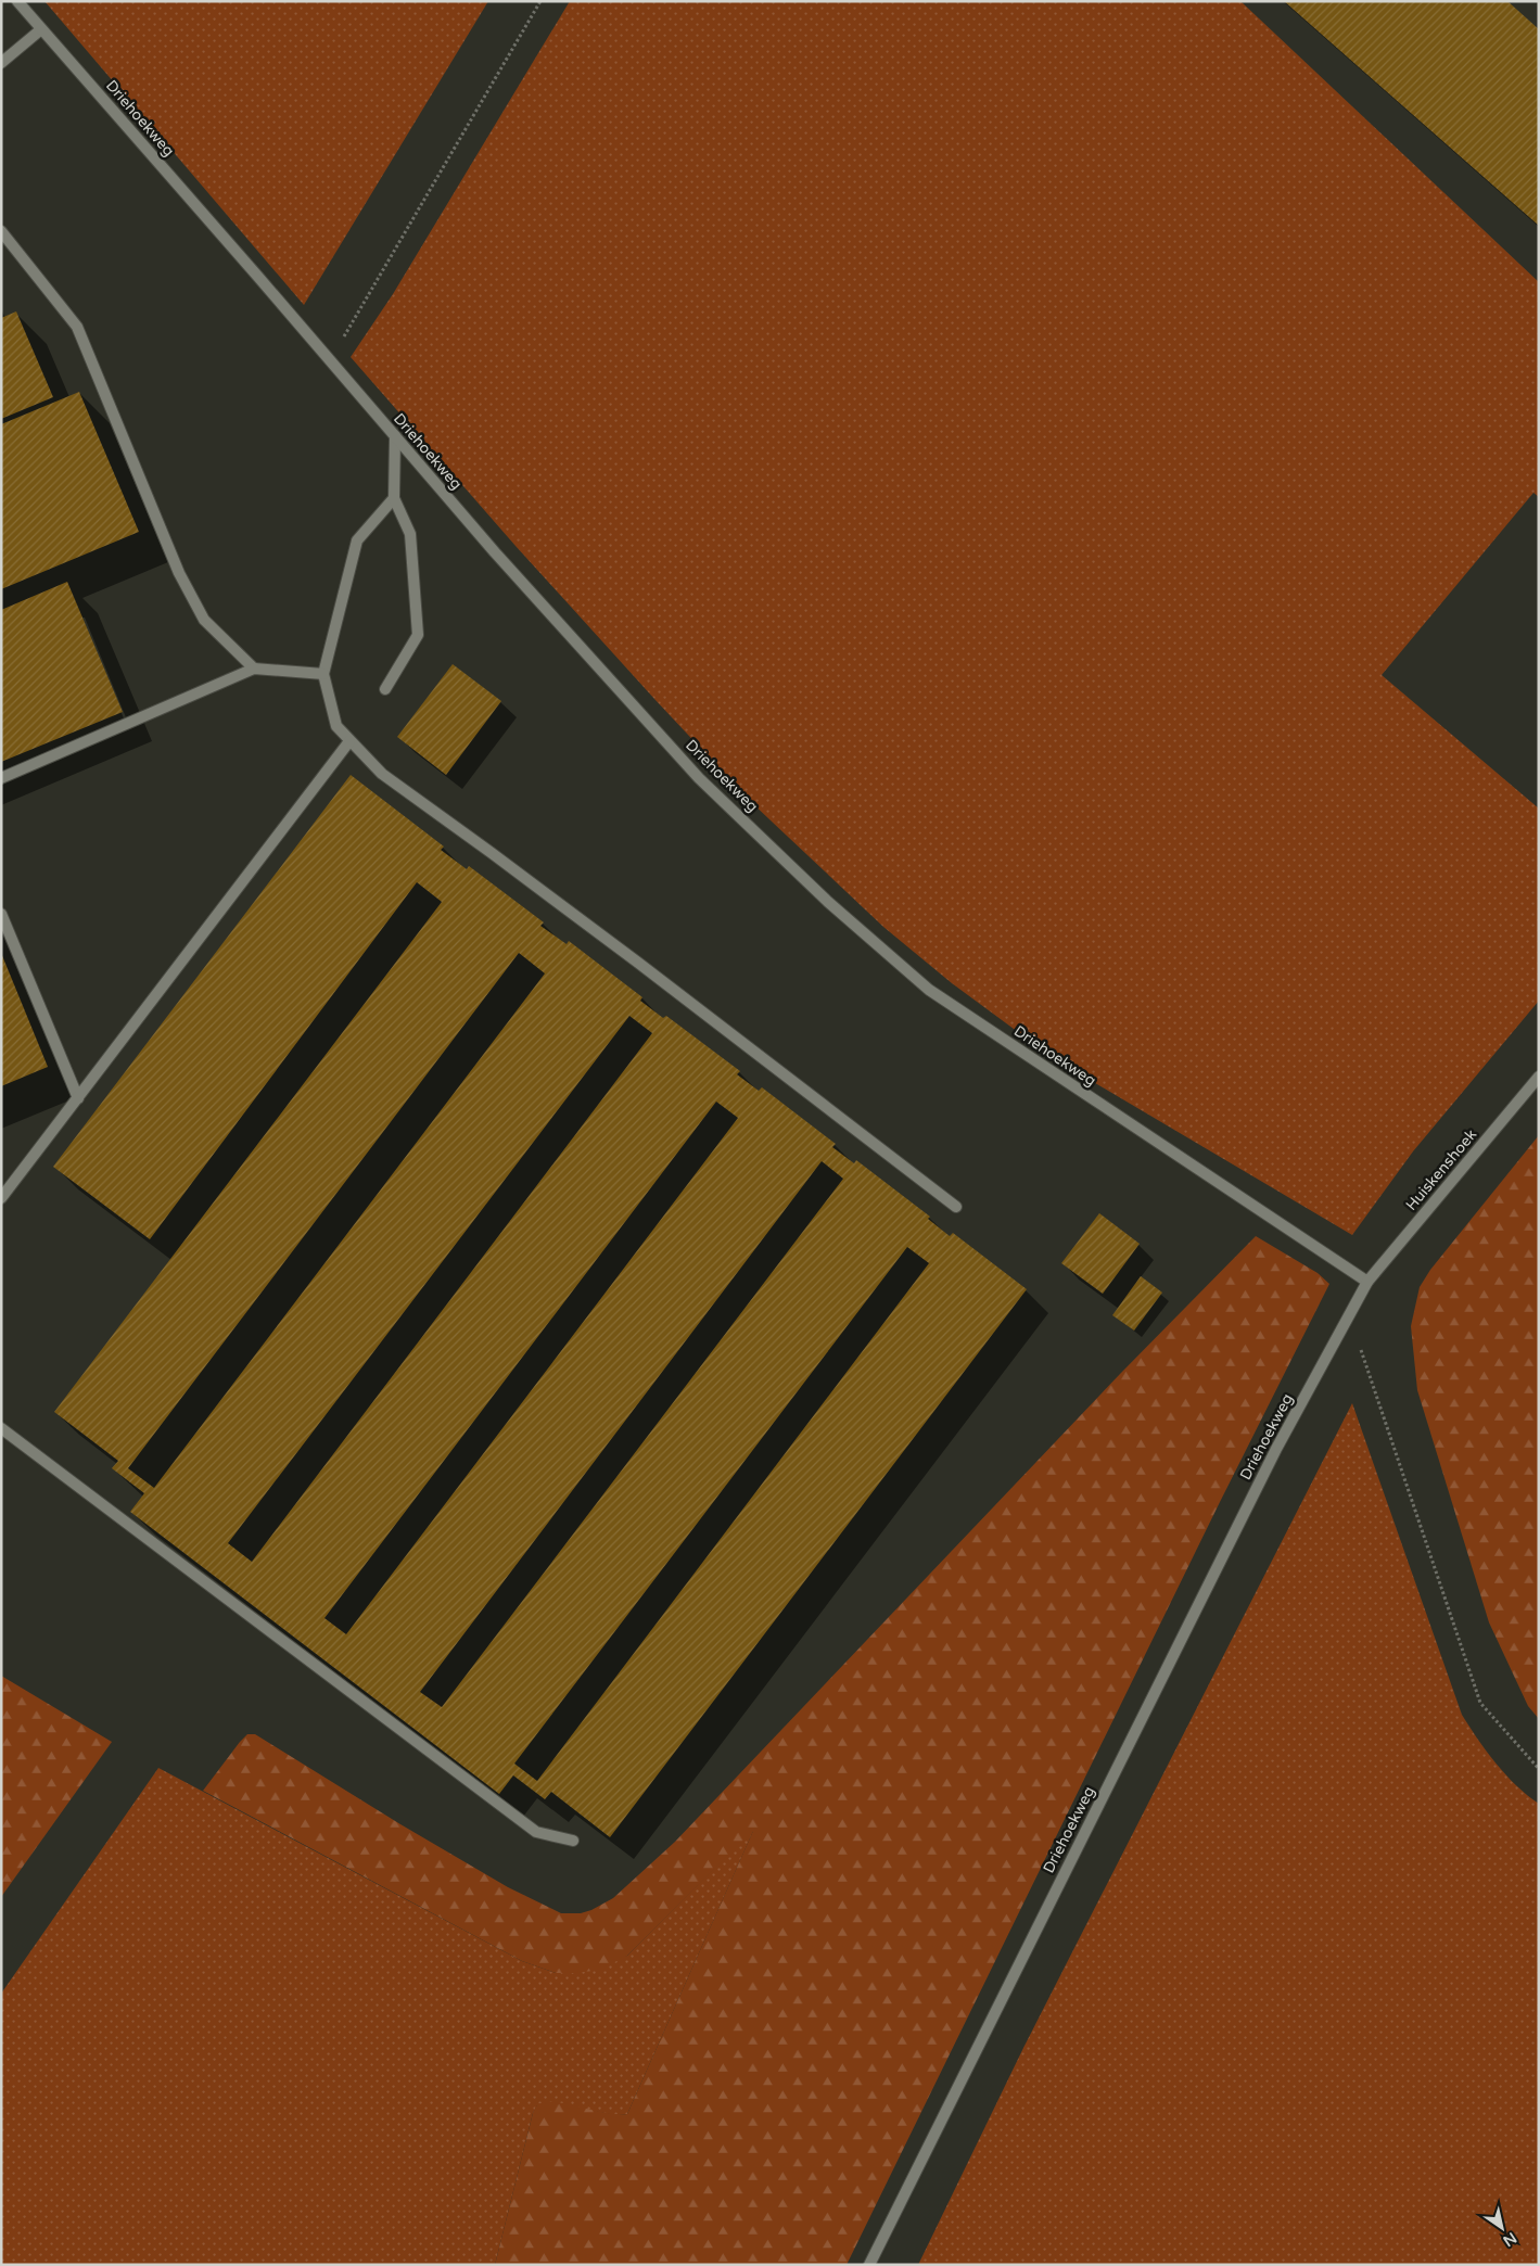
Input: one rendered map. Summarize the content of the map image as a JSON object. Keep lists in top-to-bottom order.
{
  "streets": {
    "street": ["Driehoekweg", "Huiskenshoek"]
  },
  "crossings": [
    ["Driehoekweg", "Huiskenshoek"]
  ],
  "north": "bottom right"
}
